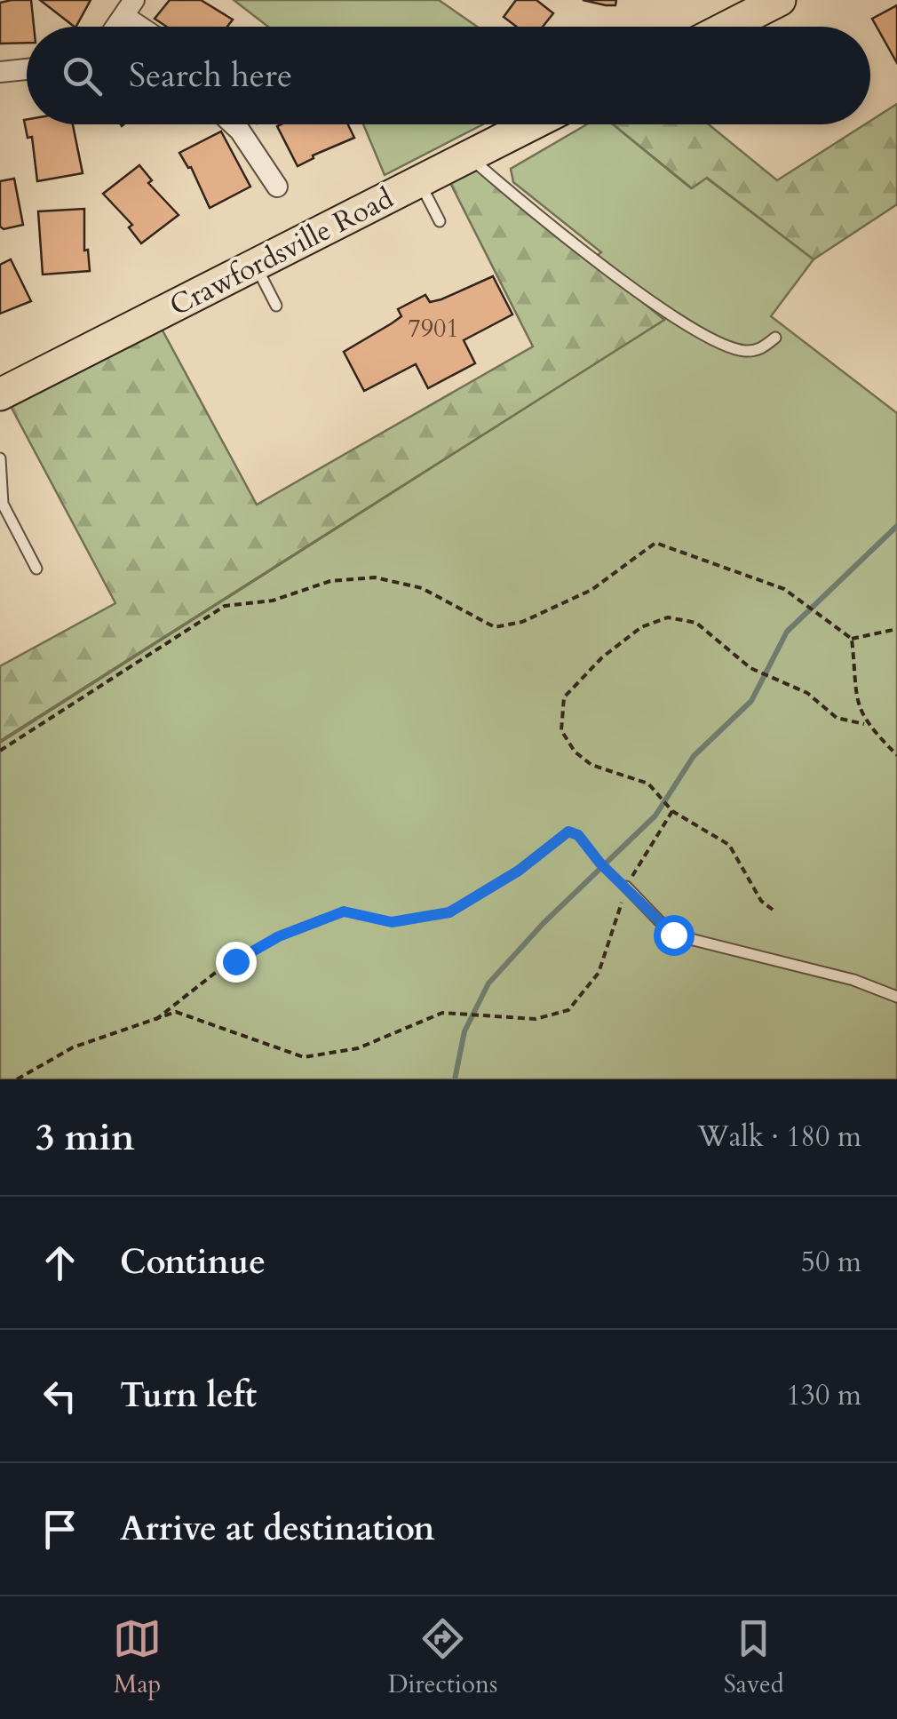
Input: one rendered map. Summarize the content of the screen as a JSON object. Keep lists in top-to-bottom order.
{
  "streets": {
    "main road": ["Crawfordsville Road"]
  },
  "house_numbers": ["7901"],
  "page": {
    "search": "Search here",
    "heading": ["3 min", "Walk · 180 m"],
    "list": [
      ["Continue", "50 m"],
      ["Turn left", "130 m"],
      "Arrive at destination"
    ],
    "nav": ["Map", "Directions", "Saved"]
  }
}
